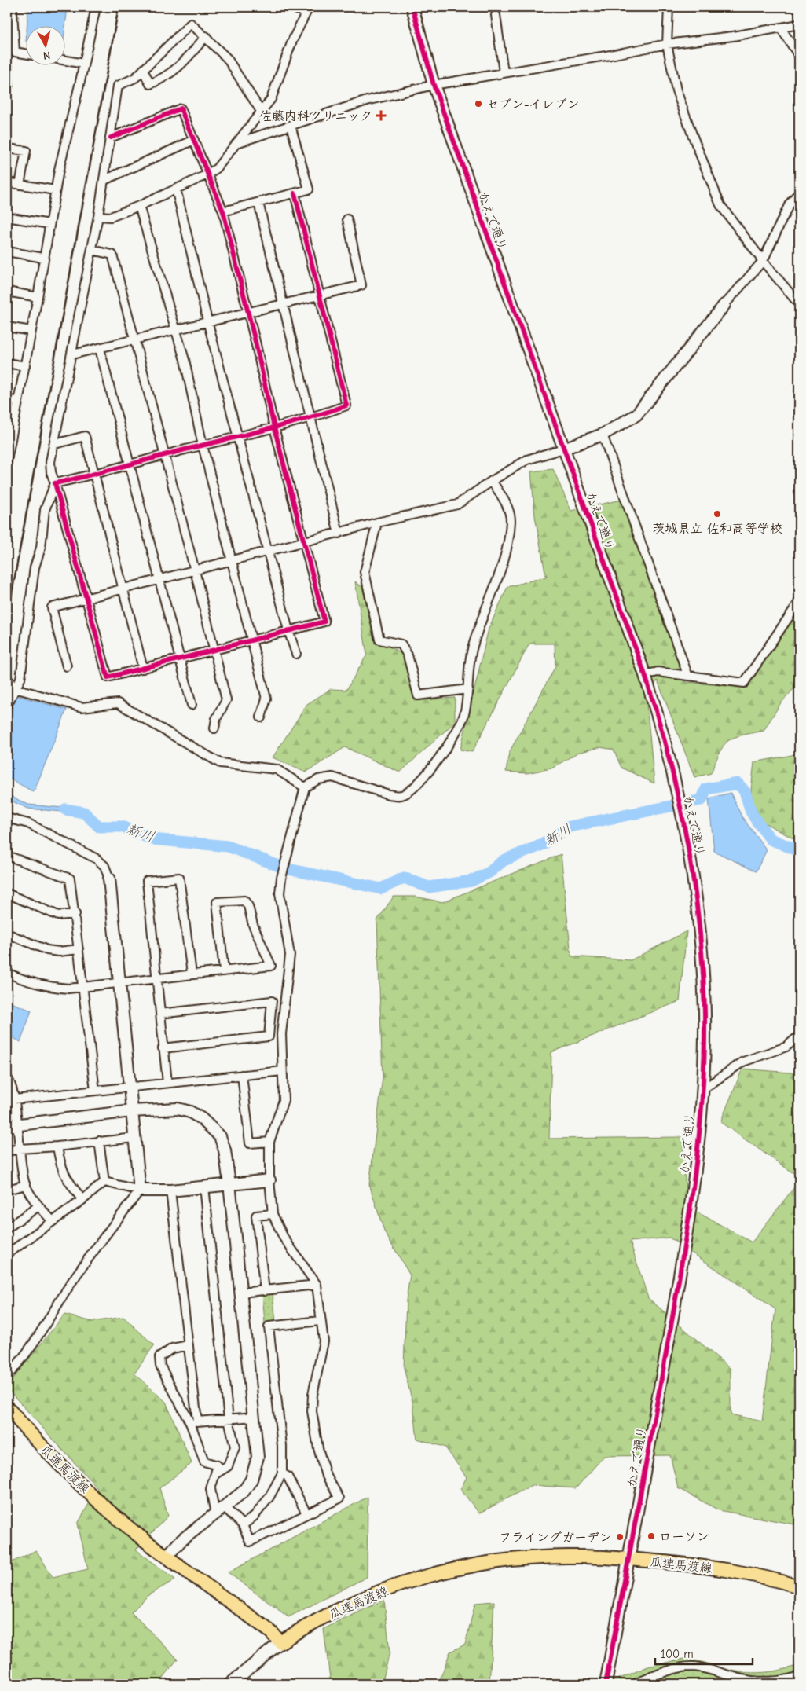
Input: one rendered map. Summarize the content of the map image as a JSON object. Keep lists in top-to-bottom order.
{
  "streets": {
    "main road": ["瓜連馬渡線"],
    "street": ["かえで通り"]
  },
  "crossings": [
    ["かえで通り", "瓜連馬渡線"]
  ],
  "water": ["新川"],
  "places": {
    "other": [
      "セブン-イレブン",
      "茨城県立 佐和高等学校",
      "ローソン",
      "フライングガーデン"
    ],
    "health": ["佐藤内科クリニック"]
  },
  "scale_bar": "100 m",
  "north": "bottom"
}
